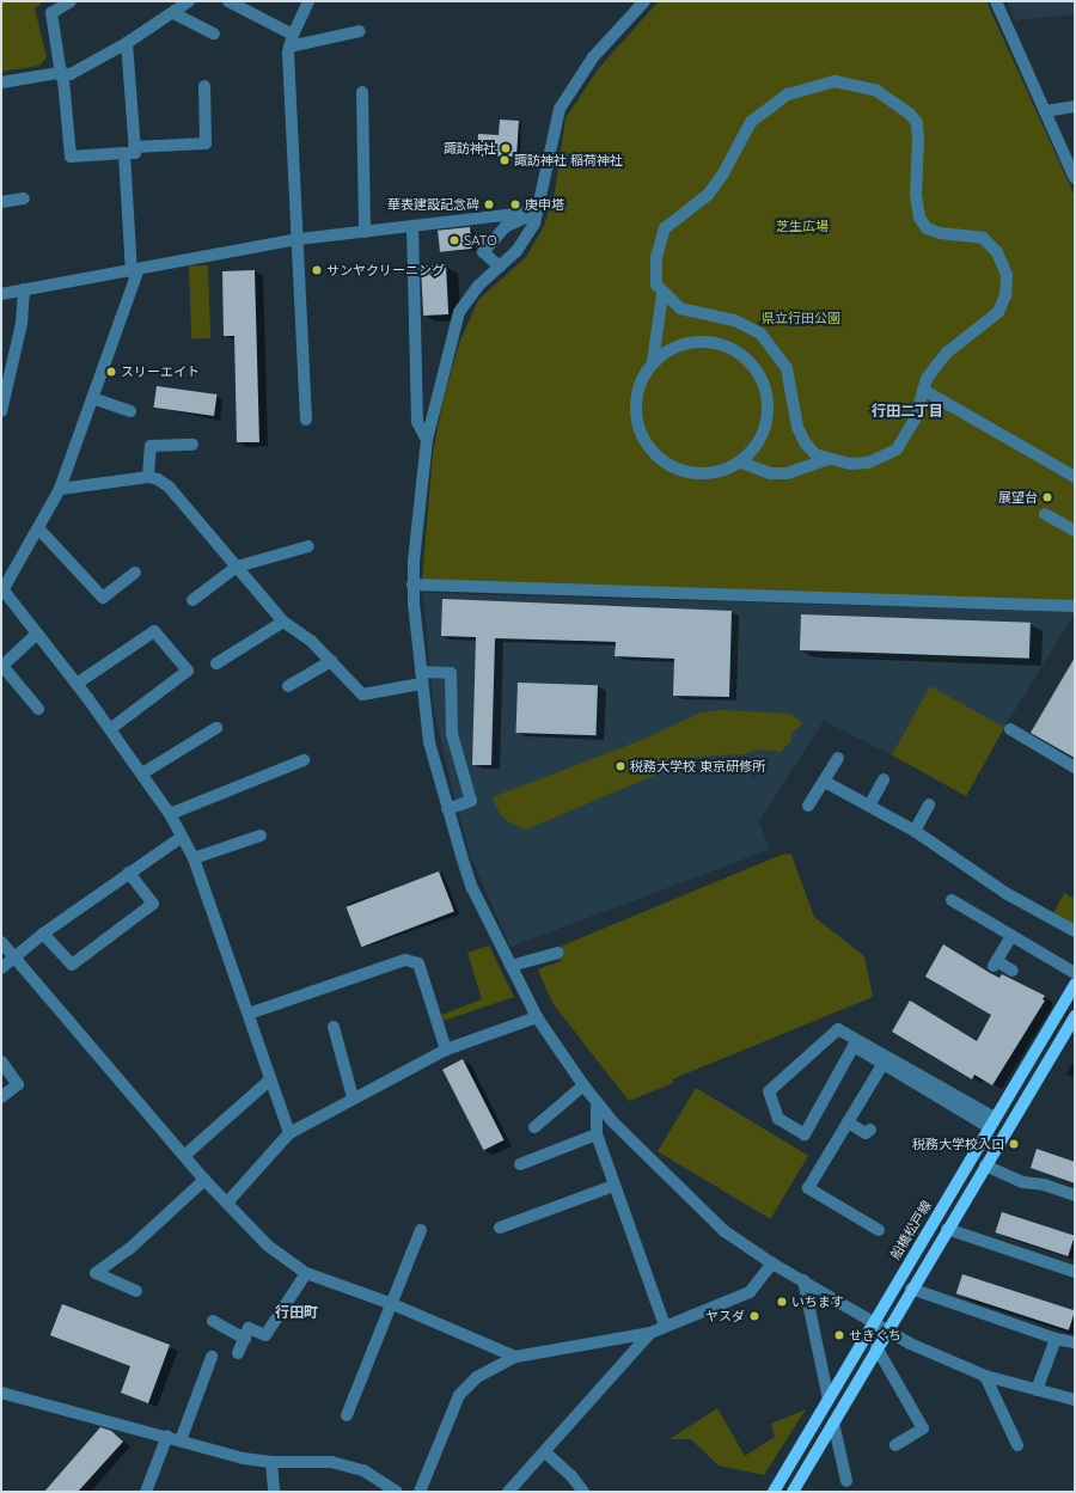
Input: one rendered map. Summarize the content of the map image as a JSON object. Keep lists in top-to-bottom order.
{
  "streets": {
    "main road": ["船橋松戸線"]
  },
  "districts": ["行田二丁目", "行田町"],
  "parks": ["芝生広場", "県立行田公園"],
  "places": [
    "諏訪神社",
    "諏訪神社 稲荷神社",
    "華表建設記念碑",
    "庚申塔",
    "SATO",
    "サンヤクリーニング",
    "スリーエイト",
    "展望台",
    "税務大学校 東京研修所",
    "税務大学校入口",
    "いちます",
    "ヤスダ",
    "せきぐち"
  ]
}
